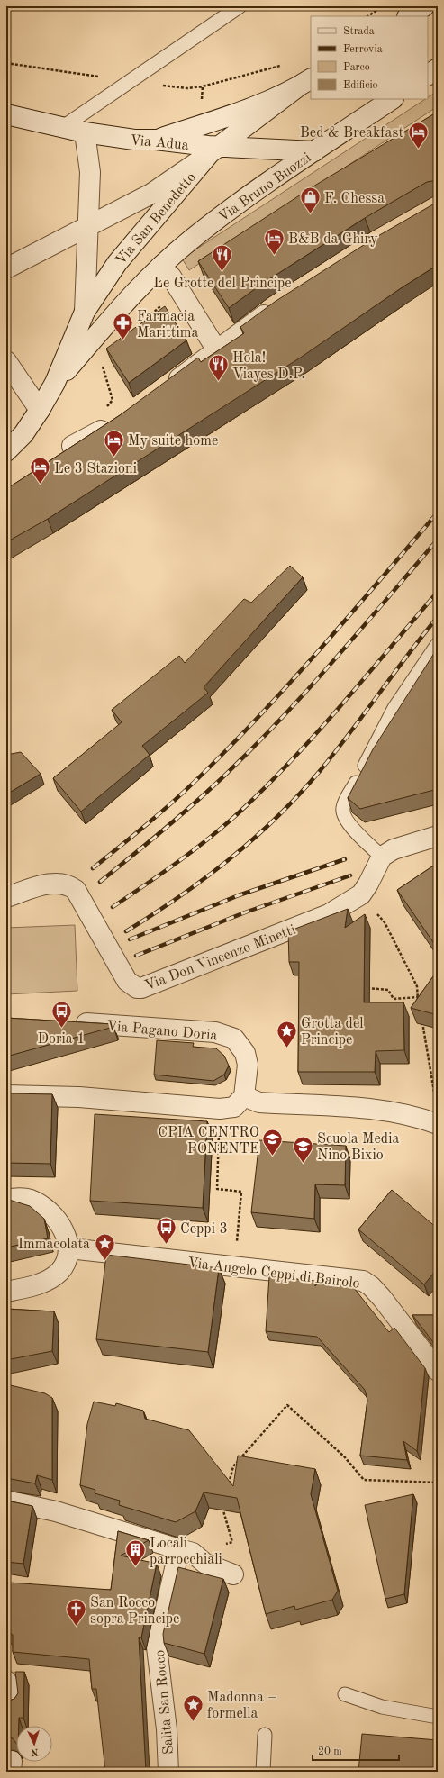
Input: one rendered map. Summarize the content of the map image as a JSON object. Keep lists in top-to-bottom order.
{
  "streets": {
    "street": [
      "Via Adua",
      "Via Bruno Buozzi",
      "Via San Benedetto",
      "Via Don Vincenzo Minetti",
      "Via Pagano Doria",
      "Via Angelo Ceppi di Bairolo",
      "Salita San Rocco"
    ]
  },
  "crossings": [
    ["Via Adua", "Via Bruno Buozzi"],
    ["Via Adua", "Via San Benedetto"],
    ["Via Bruno Buozzi", "Via San Benedetto"]
  ],
  "places": {
    "hotel": [
      "Bed & Breakfast",
      "B&B da Ghiry",
      "My suite home",
      "Le 3 Stazioni"
    ],
    "shop": ["F. Chessa"],
    "restaurant": ["Le Grotte del Principe", "Hola! Viayes D.P."],
    "pharmacy": ["Farmacia Marittima"],
    "bus stop": ["Doria 1", "Ceppi 3"],
    "place": ["Grotta del Principe", "Immacolata", "Madonna – formella"],
    "school or university": ["CPIA CENTRO PONENTE", "Scuola Media Nino Bixio"],
    "building": ["Locali parrocchiali"],
    "church": ["San Rocco sopra Principe"]
  },
  "legend": [
    "Strada",
    "Ferrovia",
    "Parco",
    "Edificio"
  ],
  "scale_bar": "20 m",
  "north": "bottom"
}
